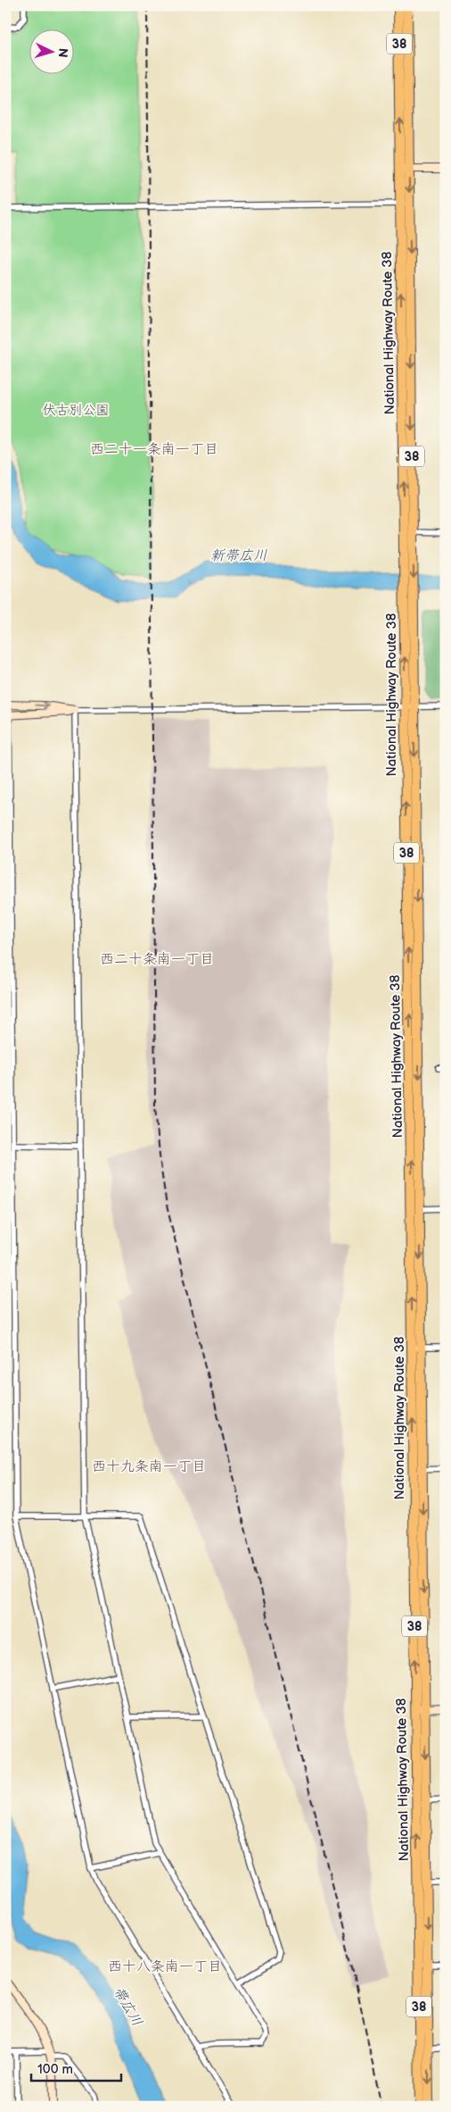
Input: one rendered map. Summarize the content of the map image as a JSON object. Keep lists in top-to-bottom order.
{
  "streets": {
    "highway": ["38", "National Highway Route 38"]
  },
  "districts": [
    "西二十一条南一丁目",
    "西二十条南一丁目",
    "西十九条南一丁目",
    "西十八条南一丁目"
  ],
  "water": ["新帯広川", "帯広川"],
  "parks": ["伏古別公園"],
  "scale_bar": "100 m",
  "north": "right"
}
